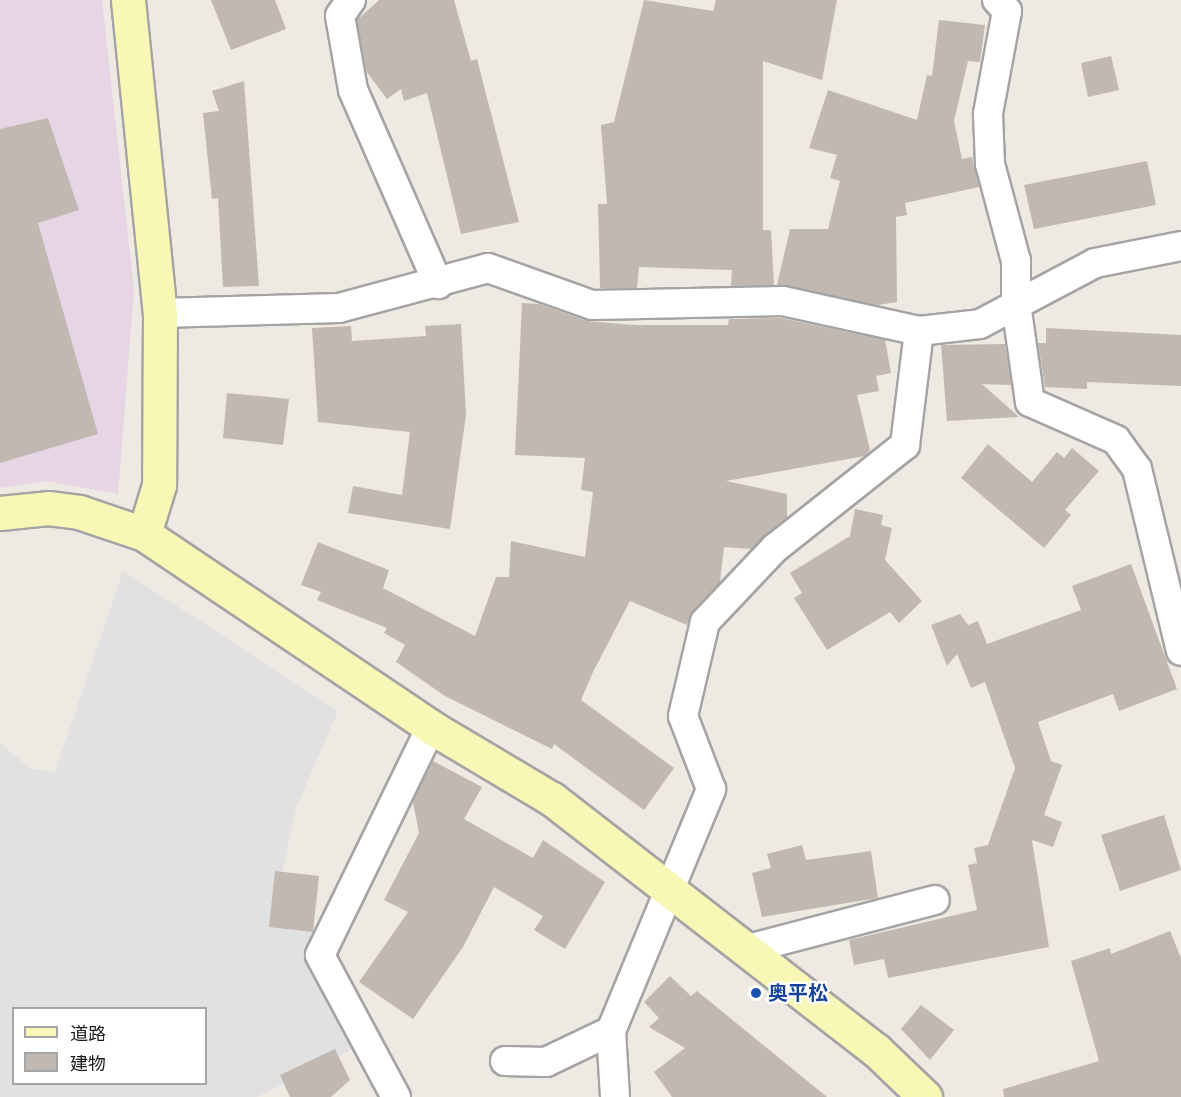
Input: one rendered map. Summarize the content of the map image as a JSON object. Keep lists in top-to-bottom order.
{
  "places": ["奥平松"],
  "legend": ["道路", "建物"]
}
